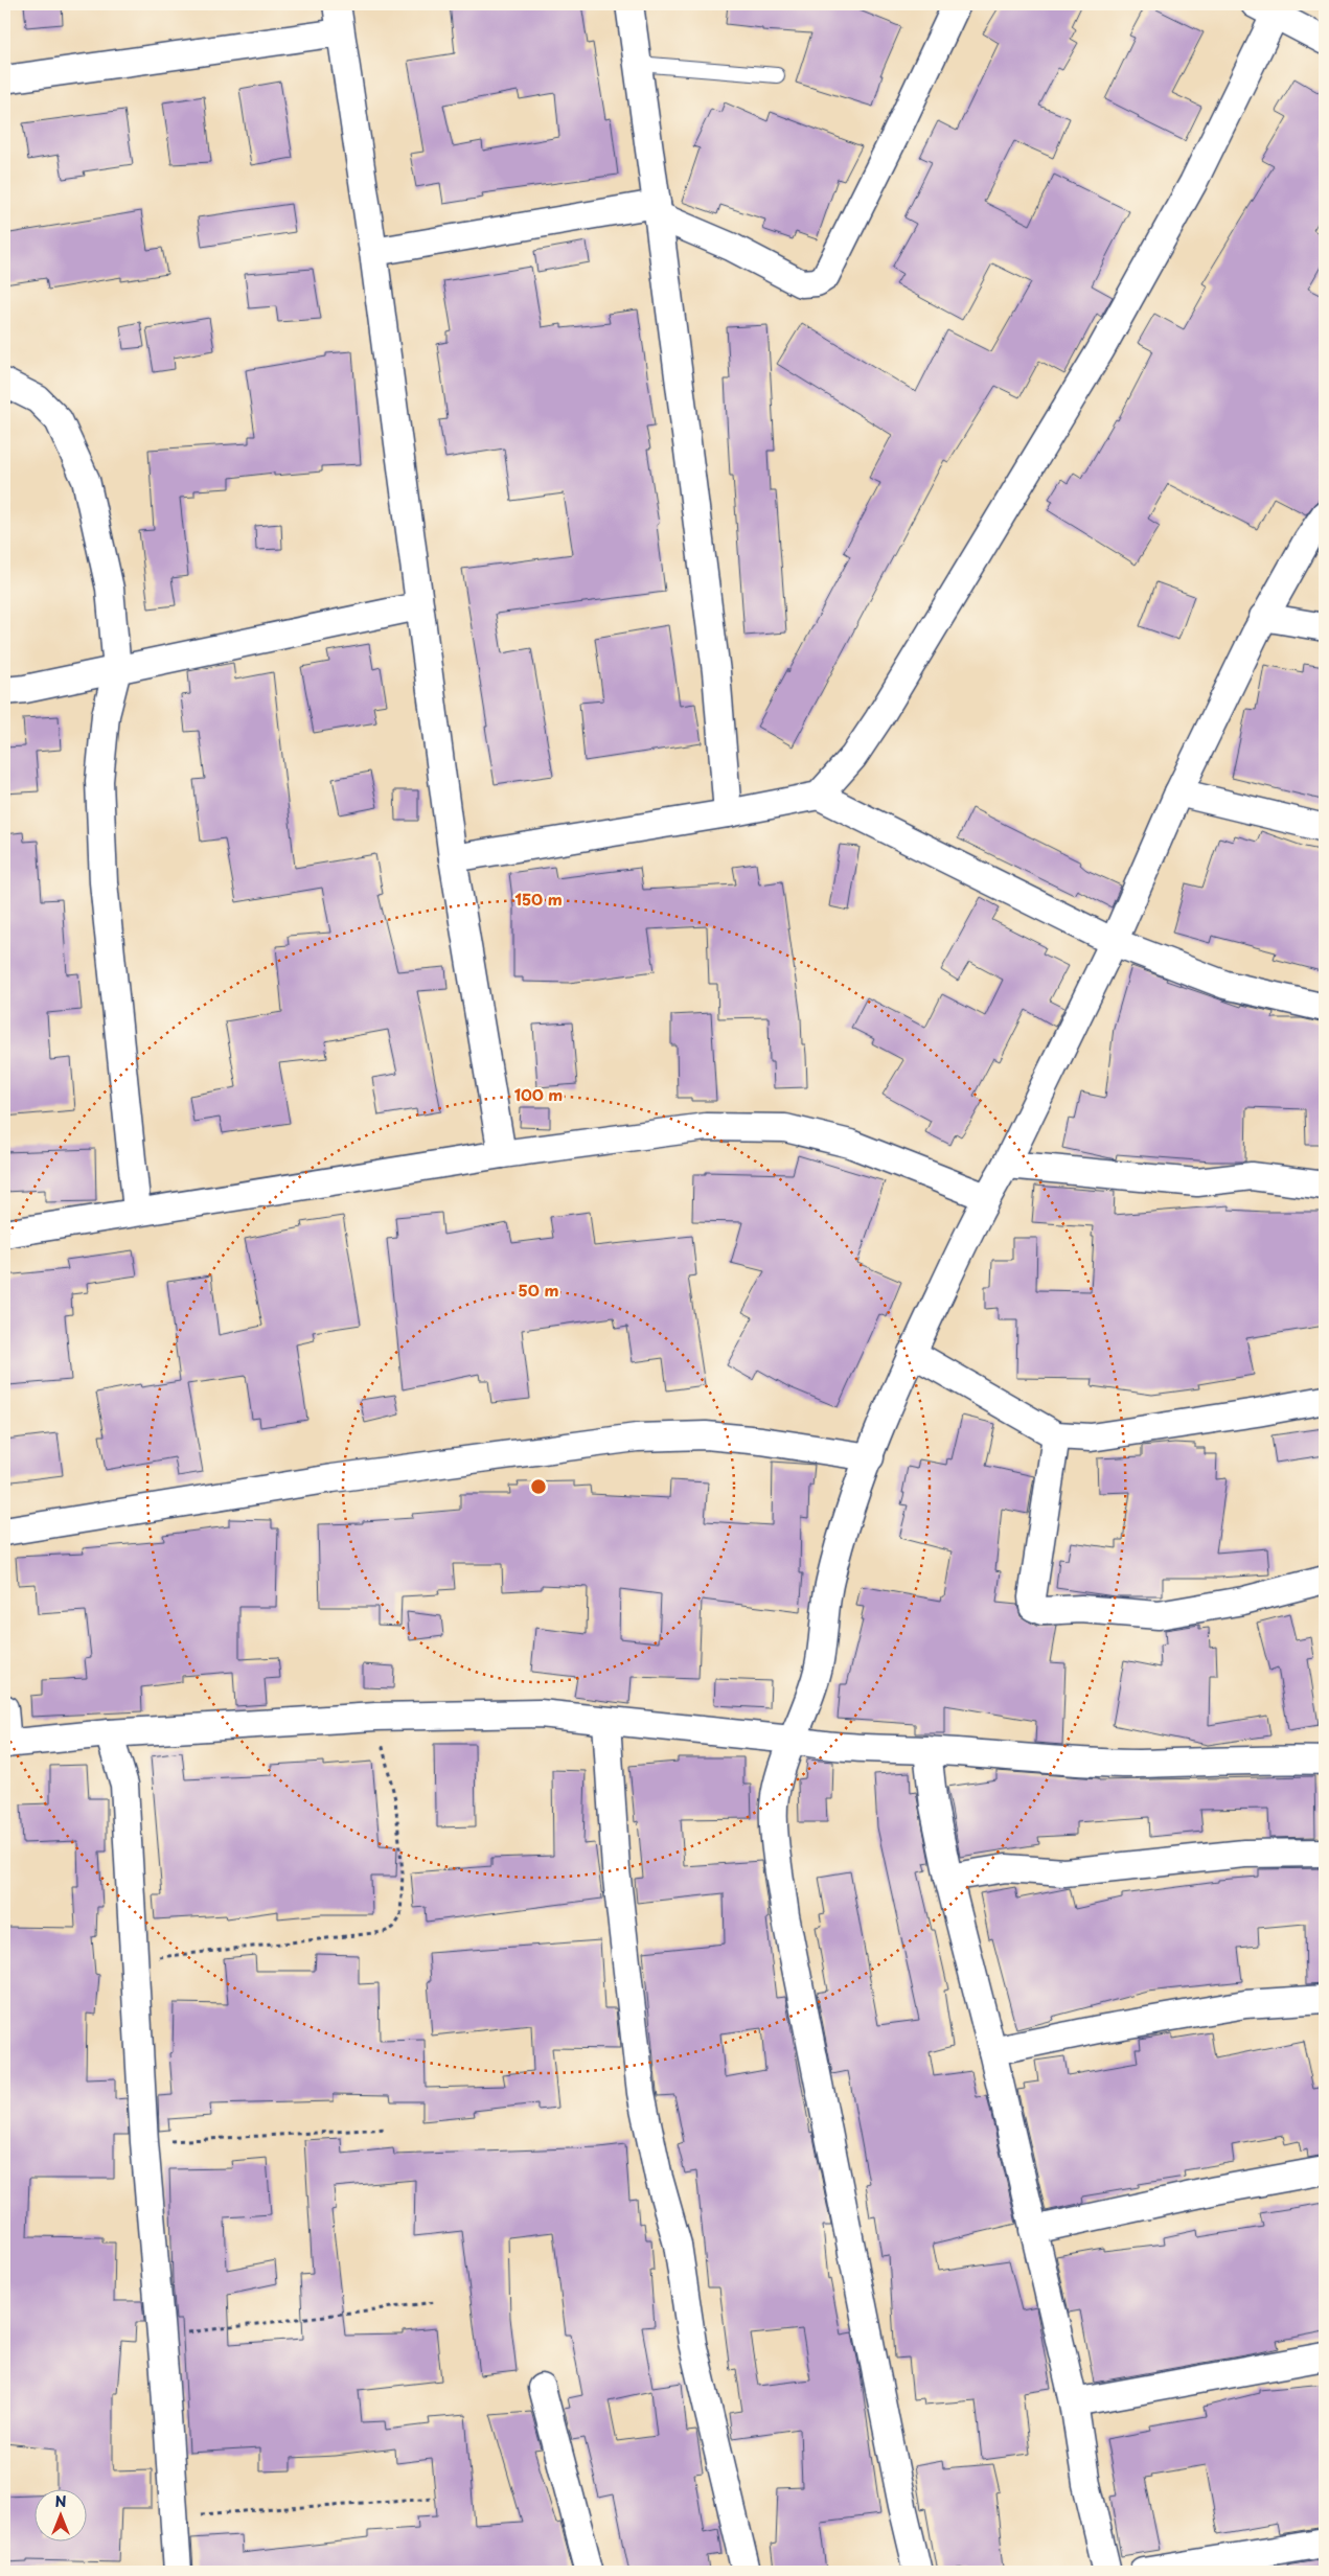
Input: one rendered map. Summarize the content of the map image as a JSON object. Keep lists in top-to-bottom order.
{
  "north": "top",
  "rings": ["150 m", "100 m", "50 m"]
}
